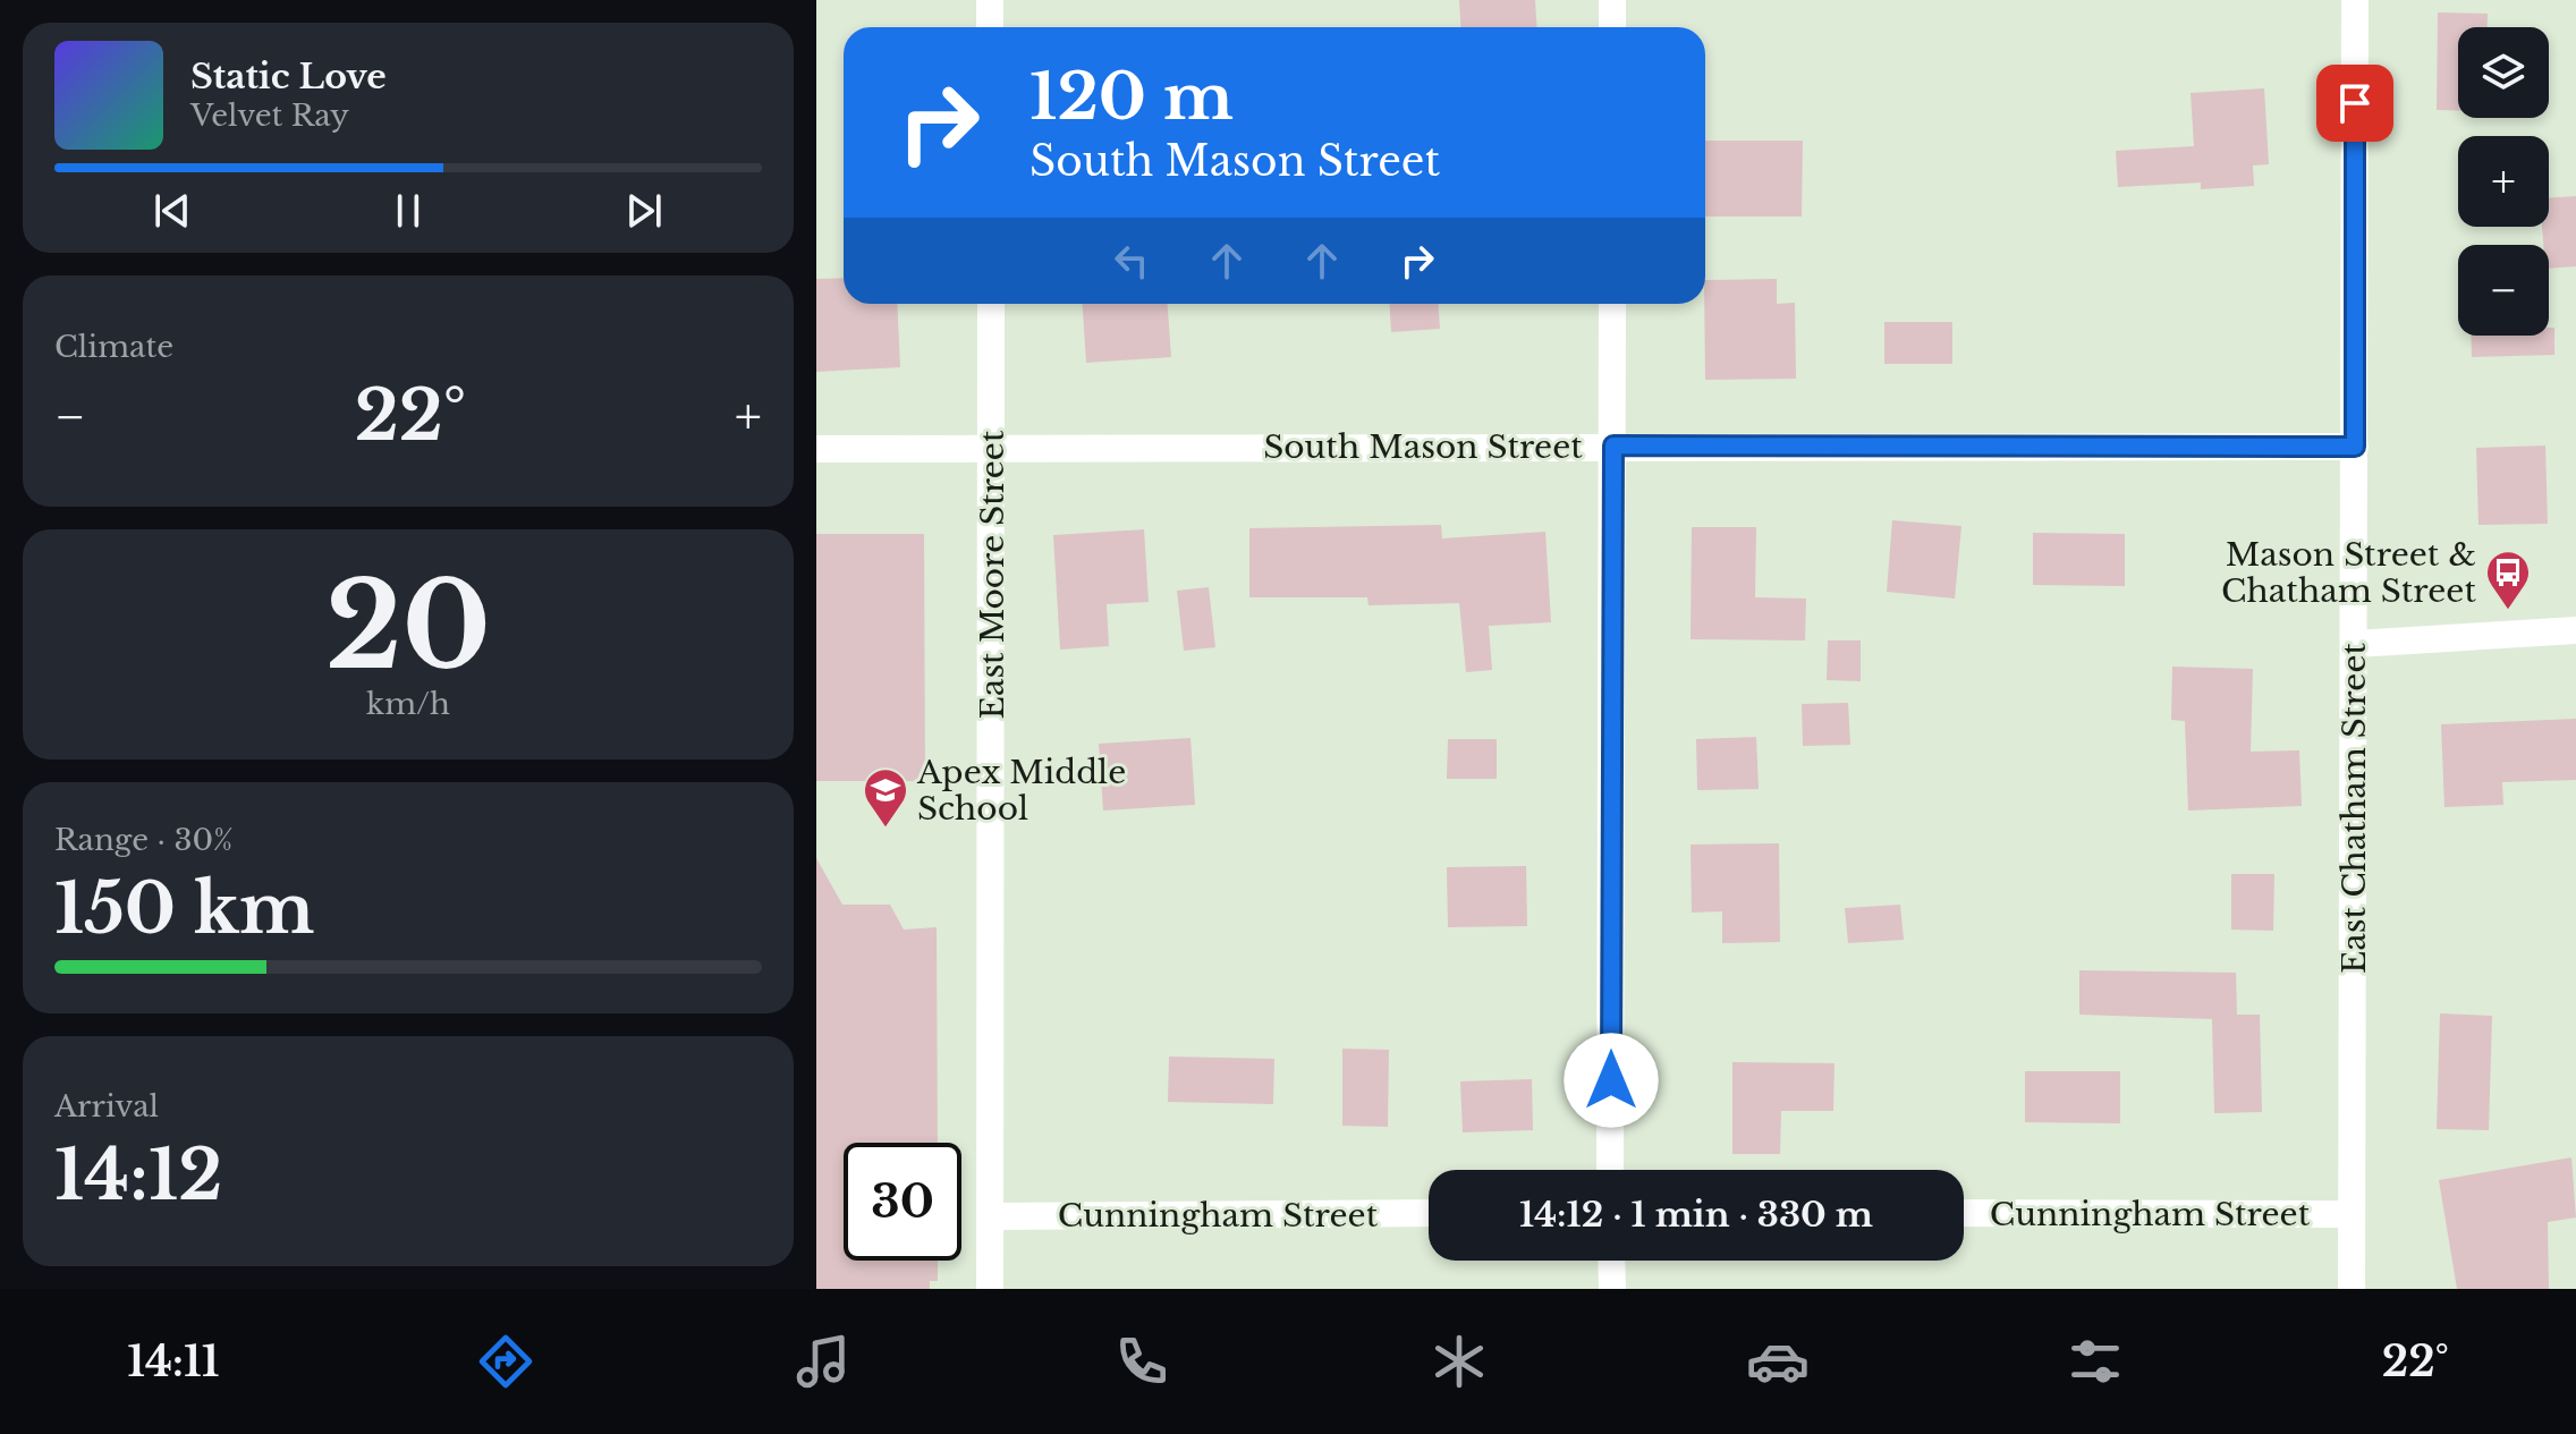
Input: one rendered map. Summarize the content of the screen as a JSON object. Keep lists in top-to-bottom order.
{
  "streets": {
    "street": [
      "South Mason Street",
      "East Moore Street",
      "East Chatham Street",
      "Cunningham Street"
    ]
  },
  "crossings": [
    ["South Mason Street", "East Moore Street"],
    ["South Mason Street", "East Chatham Street"],
    ["East Moore Street", "Cunningham Street"],
    ["East Chatham Street", "Cunningham Street"]
  ],
  "places": {
    "bus stop": ["Mason Street & Chatham Street"],
    "school or university": ["Apex Middle School"]
  },
  "page": {
    "map_buttons": ["+", "−"],
    "turn": ["120 m", "South Mason Street"],
    "song": ["Static Love", "Velvet Ray"],
    "tile": [
      "Climate",
      ["20", "km/h"],
      ["Range · 30%", "150 km"],
      ["Arrival", "14:12"]
    ],
    "heat": ["−", "22°", "+"],
    "limit": "30",
    "trip": "14:12 · 1 min · 330 m",
    "tabs": ["14:11", "22°"]
  }
}
